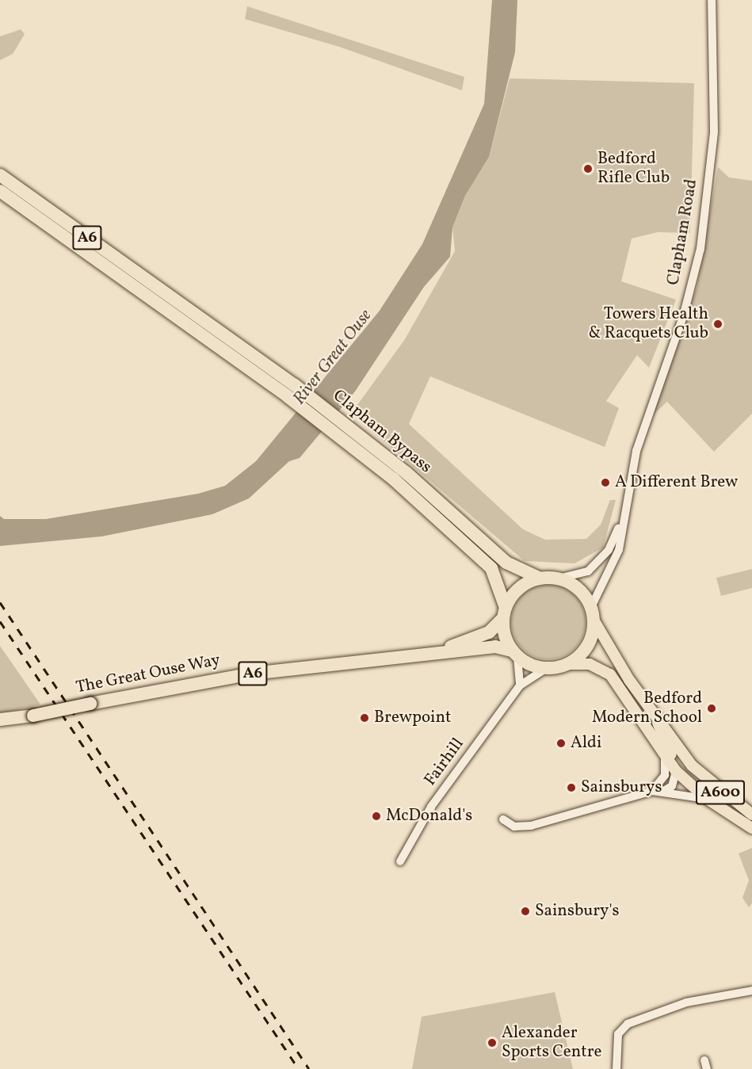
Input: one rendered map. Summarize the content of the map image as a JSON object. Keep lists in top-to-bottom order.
{
  "streets": {
    "highway": ["A6", "Clapham Bypass", "The Great Ouse Way"],
    "main road": ["A600"],
    "street": ["Clapham Road", "Fairhill"]
  },
  "crossings": [
    ["Clapham Road", "Clapham Bypass"],
    ["Clapham Road", "The Great Ouse Way"],
    ["Clapham Road", "Fairhill"],
    ["Clapham Road", "A600"],
    ["Clapham Bypass", "The Great Ouse Way"],
    ["Clapham Bypass", "Fairhill"],
    ["Clapham Bypass", "A600"],
    ["The Great Ouse Way", "Fairhill"],
    ["The Great Ouse Way", "A600"],
    ["Fairhill", "A600"]
  ],
  "water": ["River Great Ouse"],
  "places": [
    "Bedford Rifle Club",
    "Towers Health & Racquets Club",
    "A Different Brew",
    "Bedford Modern School",
    "Brewpoint",
    "Aldi",
    "Sainsburys",
    "McDonald's",
    "Sainsbury's",
    "Alexander Sports Centre"
  ]
}
